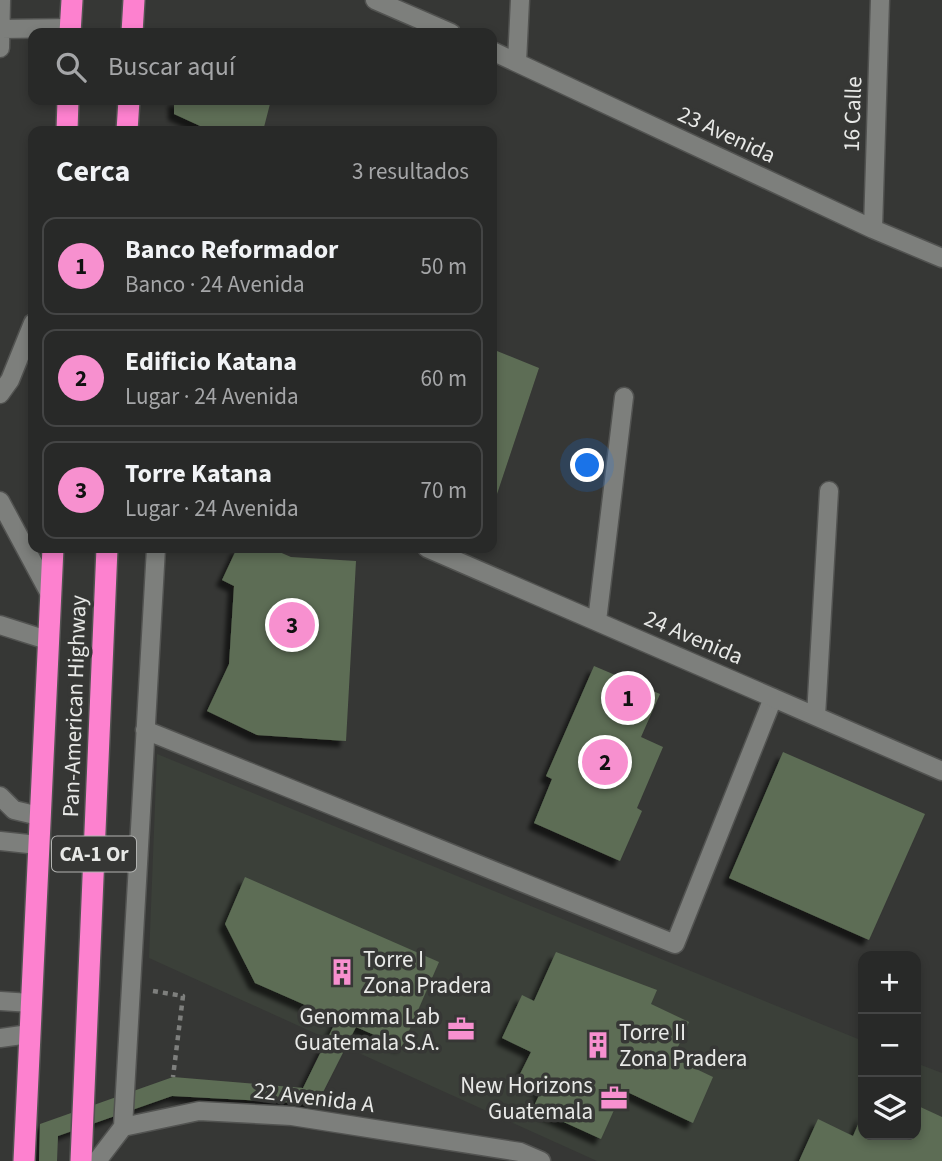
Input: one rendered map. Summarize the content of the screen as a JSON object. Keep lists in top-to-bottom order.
{
  "streets": {
    "highway": ["Pan-American Highway", "CA-1 Or"],
    "street": [
      "16 Calle",
      "23 Avenida",
      "24 Avenida",
      "22 Avenida A"
    ]
  },
  "crossings": [
    ["16 Calle", "23 Avenida"]
  ],
  "places": {
    "building": ["Torre I Zona Pradera", "Torre II Zona Pradera"],
    "office": ["Genomma Lab Guatemala S.A.", "New Horizons Guatemala"]
  },
  "page": {
    "search": "Buscar aquí",
    "heading": ["Cerca", "3 resultados"],
    "list": [
      {
        "mark": "1",
        "name": "Banco Reformador",
        "note": "Banco · 24 Avenida",
        "value": "50 m"
      },
      {
        "mark": "2",
        "name": "Edificio Katana",
        "note": "Lugar · 24 Avenida",
        "value": "60 m"
      },
      {
        "mark": "3",
        "name": "Torre Katana",
        "note": "Lugar · 24 Avenida",
        "value": "70 m"
      }
    ],
    "pins": ["3", "1", "2"],
    "map_buttons": ["+", "−"]
  }
}
